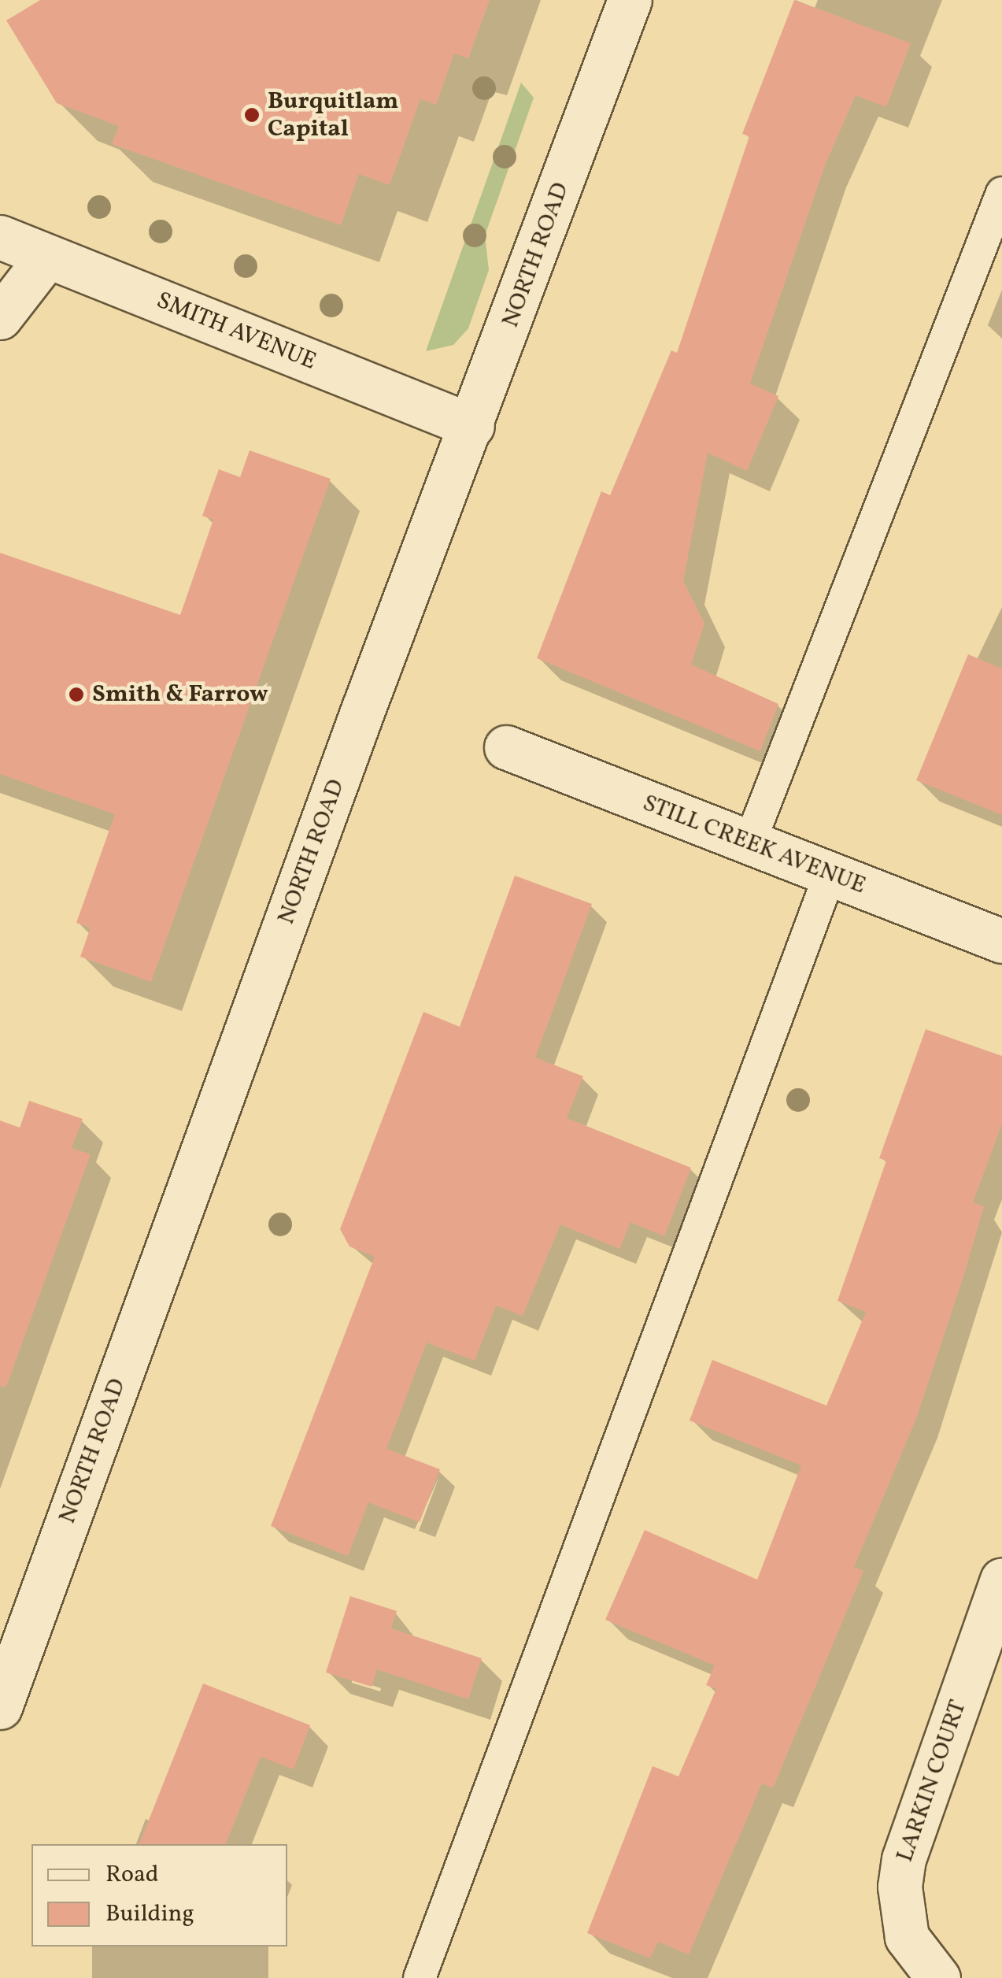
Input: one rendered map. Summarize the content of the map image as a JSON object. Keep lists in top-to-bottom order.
{
  "streets": {
    "street": [
      "NORTH ROAD",
      "SMITH AVENUE",
      "STILL CREEK AVENUE",
      "LARKIN COURT"
    ]
  },
  "crossings": [
    ["NORTH ROAD", "SMITH AVENUE"]
  ],
  "places": ["Burquitlam Capital", "Smith & Farrow"],
  "legend": ["Road", "Building"]
}
